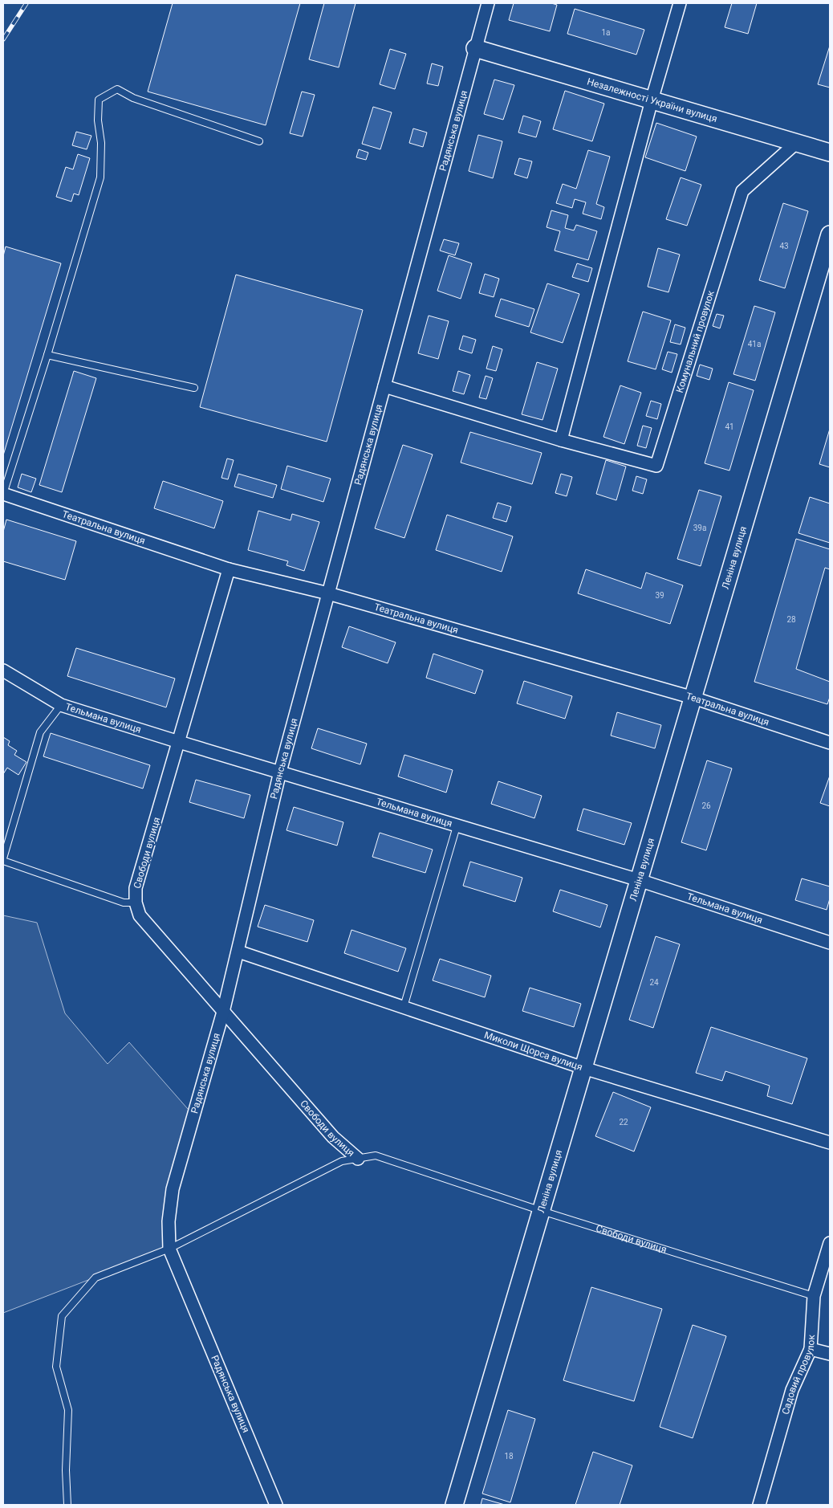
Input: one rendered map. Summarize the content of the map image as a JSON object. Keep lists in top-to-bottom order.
{
  "streets": {
    "street": [
      "Незалежності України вулиця",
      "Радянська вулиця",
      "Комунальний провулок",
      "Театральна вулиця",
      "Леніна вулиця",
      "Тельмана вулиця",
      "Свободи вулиця",
      "Миколи Щорса вулиця",
      "Садовий провулок"
    ]
  },
  "crossings": [
    ["Незалежності України вулиця", "Радянська вулиця"],
    ["Незалежності України вулиця", "Комунальний провулок"],
    ["Радянська вулиця", "Комунальний провулок"],
    ["Радянська вулиця", "Театральна вулиця"],
    ["Радянська вулиця", "Тельмана вулиця"],
    ["Радянська вулиця", "Свободи вулиця"],
    ["Радянська вулиця", "Миколи Щорса вулиця"],
    ["Театральна вулиця", "Леніна вулиця"],
    ["Театральна вулиця", "Свободи вулиця"],
    ["Леніна вулиця", "Тельмана вулиця"],
    ["Леніна вулиця", "Свободи вулиця"],
    ["Леніна вулиця", "Миколи Щорса вулиця"],
    ["Тельмана вулиця", "Свободи вулиця"],
    ["Свободи вулиця", "Садовий провулок"]
  ],
  "house_numbers": [
    "1а",
    "43",
    "41а",
    "41",
    "39а",
    "39",
    "28",
    "26",
    "24",
    "22",
    "18"
  ]
}
